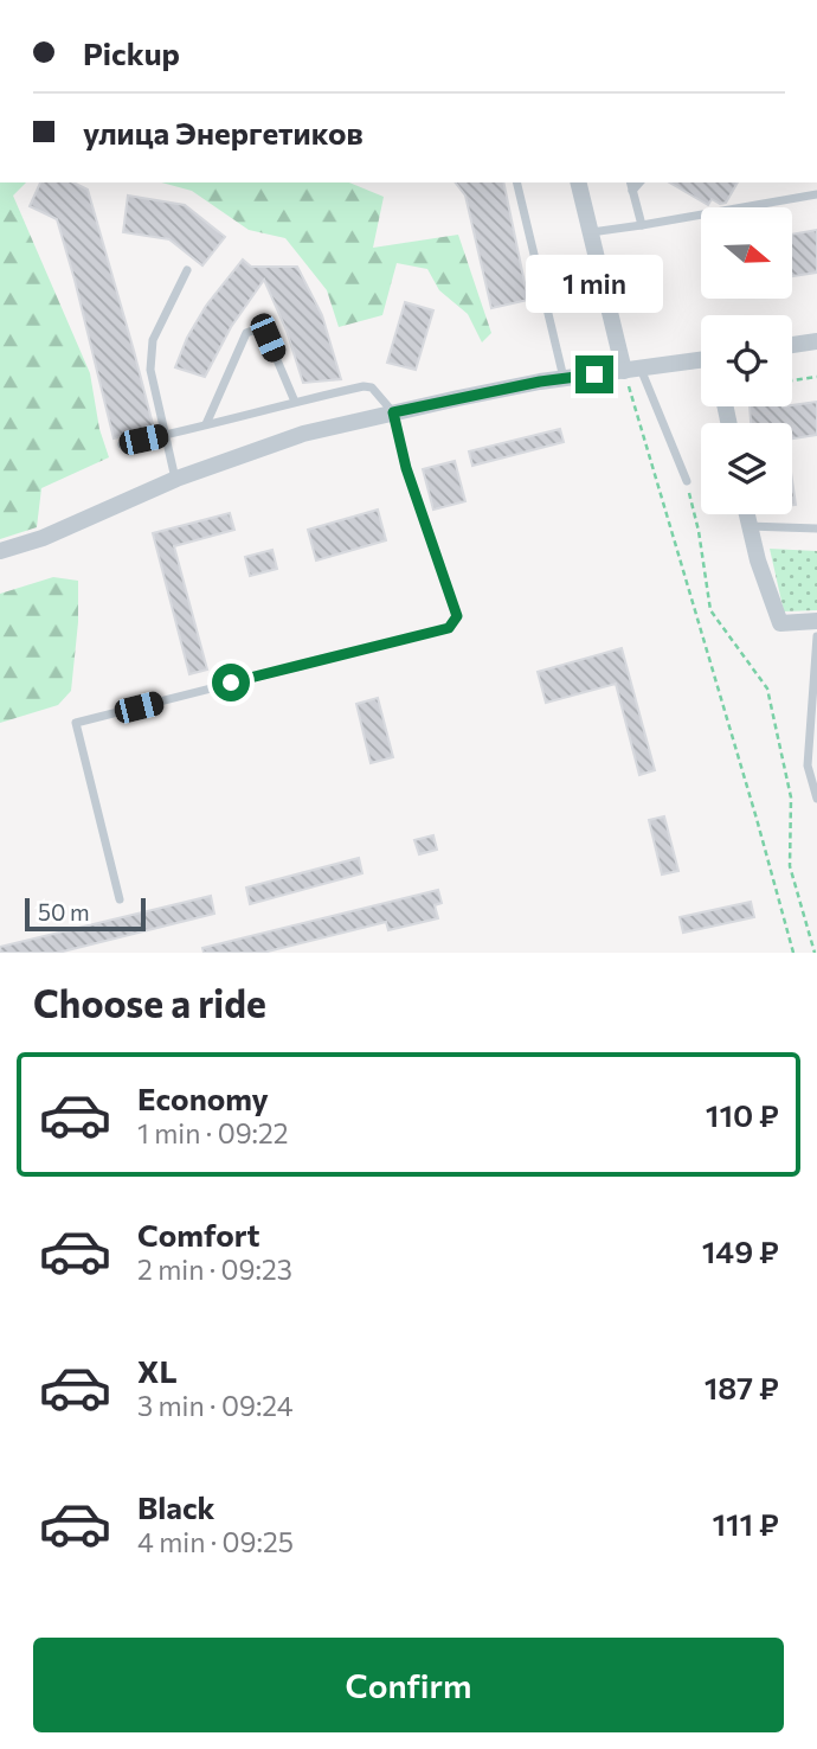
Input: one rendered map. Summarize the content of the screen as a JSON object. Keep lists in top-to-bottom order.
{
  "scale_bar": "50 m",
  "north": "right",
  "page": {
    "banner": ["Pickup", "улица Энергетиков"],
    "bubble": "1 min",
    "scale": "50 m",
    "heading": "Choose a ride",
    "list": [
      {
        "name": "Economy",
        "note": "1 min · 09:22",
        "value": "110 ₽"
      },
      {
        "name": "Comfort",
        "note": "2 min · 09:23",
        "value": "149 ₽"
      },
      {
        "name": "XL",
        "note": "3 min · 09:24",
        "value": "187 ₽"
      },
      {
        "name": "Black",
        "note": "4 min · 09:25",
        "value": "111 ₽"
      }
    ],
    "buttons": "Confirm"
  }
}
